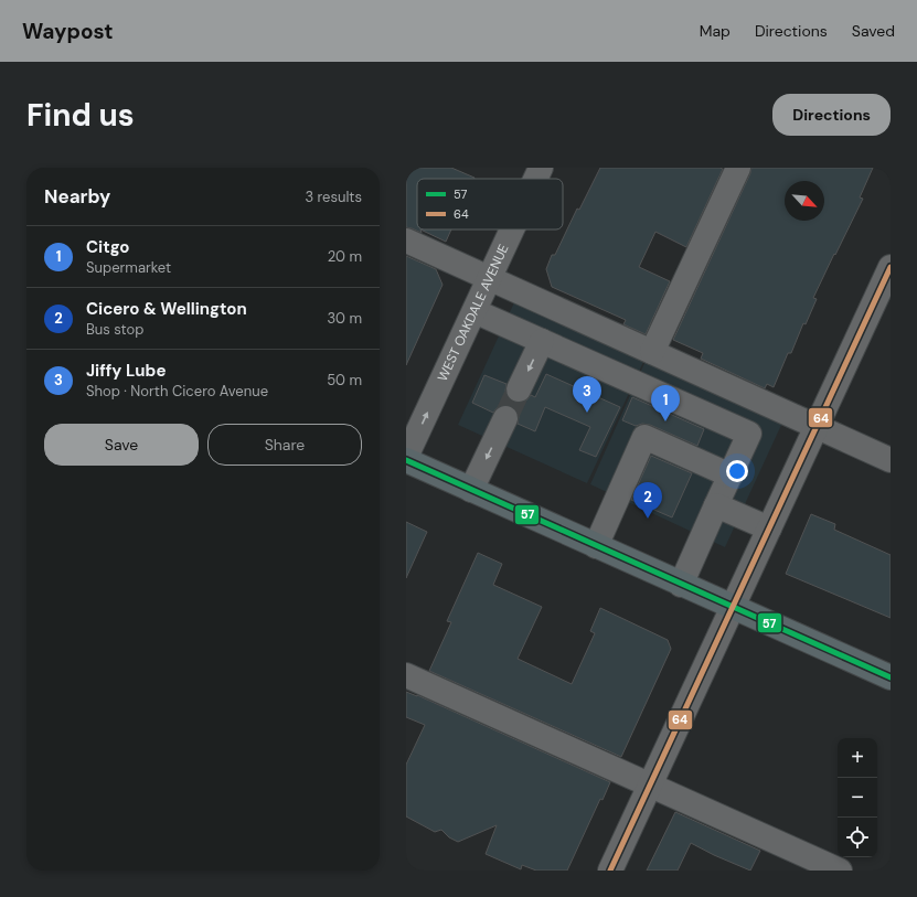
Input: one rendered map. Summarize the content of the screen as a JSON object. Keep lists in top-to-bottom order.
{
  "streets": {
    "street": ["WEST OAKDALE AVENUE"]
  },
  "lines": ["transit line 64", "transit line 57"],
  "legend": ["57", "64"],
  "north": "bottom right",
  "page": {
    "header": "Waypost",
    "nav": ["Map", "Directions", "Saved"],
    "buttons": [
      "Directions",
      ["Save", "Share"]
    ],
    "title": "Find us",
    "heading": ["Nearby", "3 results"],
    "list": [
      {
        "mark": "1",
        "name": "Citgo",
        "note": "Supermarket",
        "value": "20 m"
      },
      {
        "mark": "2",
        "name": "Cicero & Wellington",
        "note": "Bus stop",
        "value": "30 m"
      },
      {
        "mark": "3",
        "name": "Jiffy Lube",
        "note": "Shop · North Cicero Avenue",
        "value": "50 m"
      }
    ],
    "pins": ["3", "1", "2"],
    "map_buttons": ["+", "−"]
  }
}
